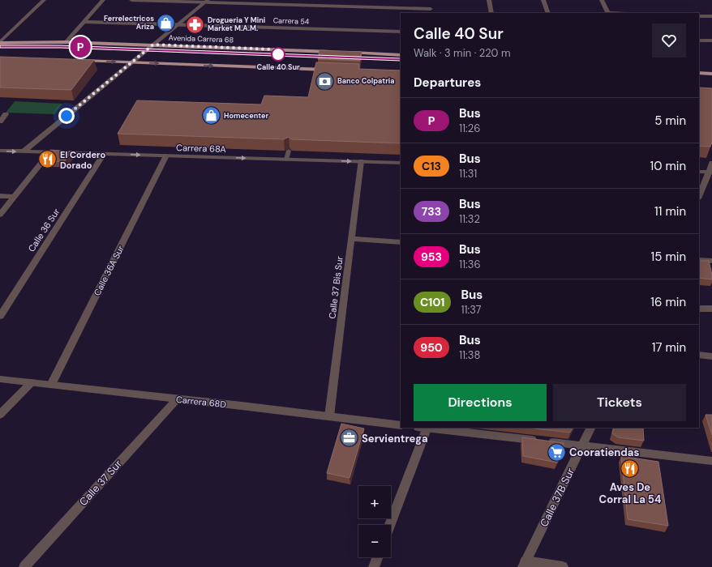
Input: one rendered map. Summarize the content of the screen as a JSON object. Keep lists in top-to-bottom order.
{
  "streets": {
    "main road": ["Avenida Carrera 68"],
    "street": [
      "Carrera 54",
      "Carrera 68A",
      "Calle 36 Sur",
      "Calle 36A Sur",
      "Calle 37 Bis Sur",
      "Carrera 68D",
      "Calle 37 Sur",
      "Calle 37B Sur"
    ]
  },
  "crossings": [
    ["Carrera 68A", "Calle 36 Sur"],
    ["Carrera 68A", "Calle 36A Sur"],
    ["Carrera 68A", "Calle 37 Bis Sur"],
    ["Calle 36A Sur", "Carrera 68D"],
    ["Calle 37 Bis Sur", "Carrera 68D"],
    ["Carrera 68D", "Calle 37 Sur"]
  ],
  "one_way": ["Carrera 68A"],
  "places": {
    "shop": ["Ferrelectricos Ariza", "Homecenter"],
    "pharmacy": ["Drogueria Y Mini Market M.A.M."],
    "other": ["Calle 40 Sur"],
    "bank": ["Banco Colpatria"],
    "restaurant": ["El Cordero Dorado", "Aves De Corral La 54"],
    "office": ["Servientrega"],
    "supermarket": ["Cooratiendas"]
  },
  "lines": ["bus line P"],
  "page": {
    "on_map": "P",
    "heading": [
      ["Calle 40 Sur", "Walk · 3 min · 220 m"],
      "Departures"
    ],
    "list": [
      {
        "mark": "P",
        "name": "Bus",
        "note": "11:26",
        "value": "5 min"
      },
      {
        "mark": "C13",
        "name": "Bus",
        "note": "11:31",
        "value": "10 min"
      },
      {
        "mark": "733",
        "name": "Bus",
        "note": "11:32",
        "value": "11 min"
      },
      {
        "mark": "953",
        "name": "Bus",
        "note": "11:36",
        "value": "15 min"
      },
      {
        "mark": "C101",
        "name": "Bus",
        "note": "11:37",
        "value": "16 min"
      },
      {
        "mark": "950",
        "name": "Bus",
        "note": "11:38",
        "value": "17 min"
      }
    ],
    "buttons": ["Directions", "Tickets"],
    "map_buttons": ["+", "−"]
  }
}
